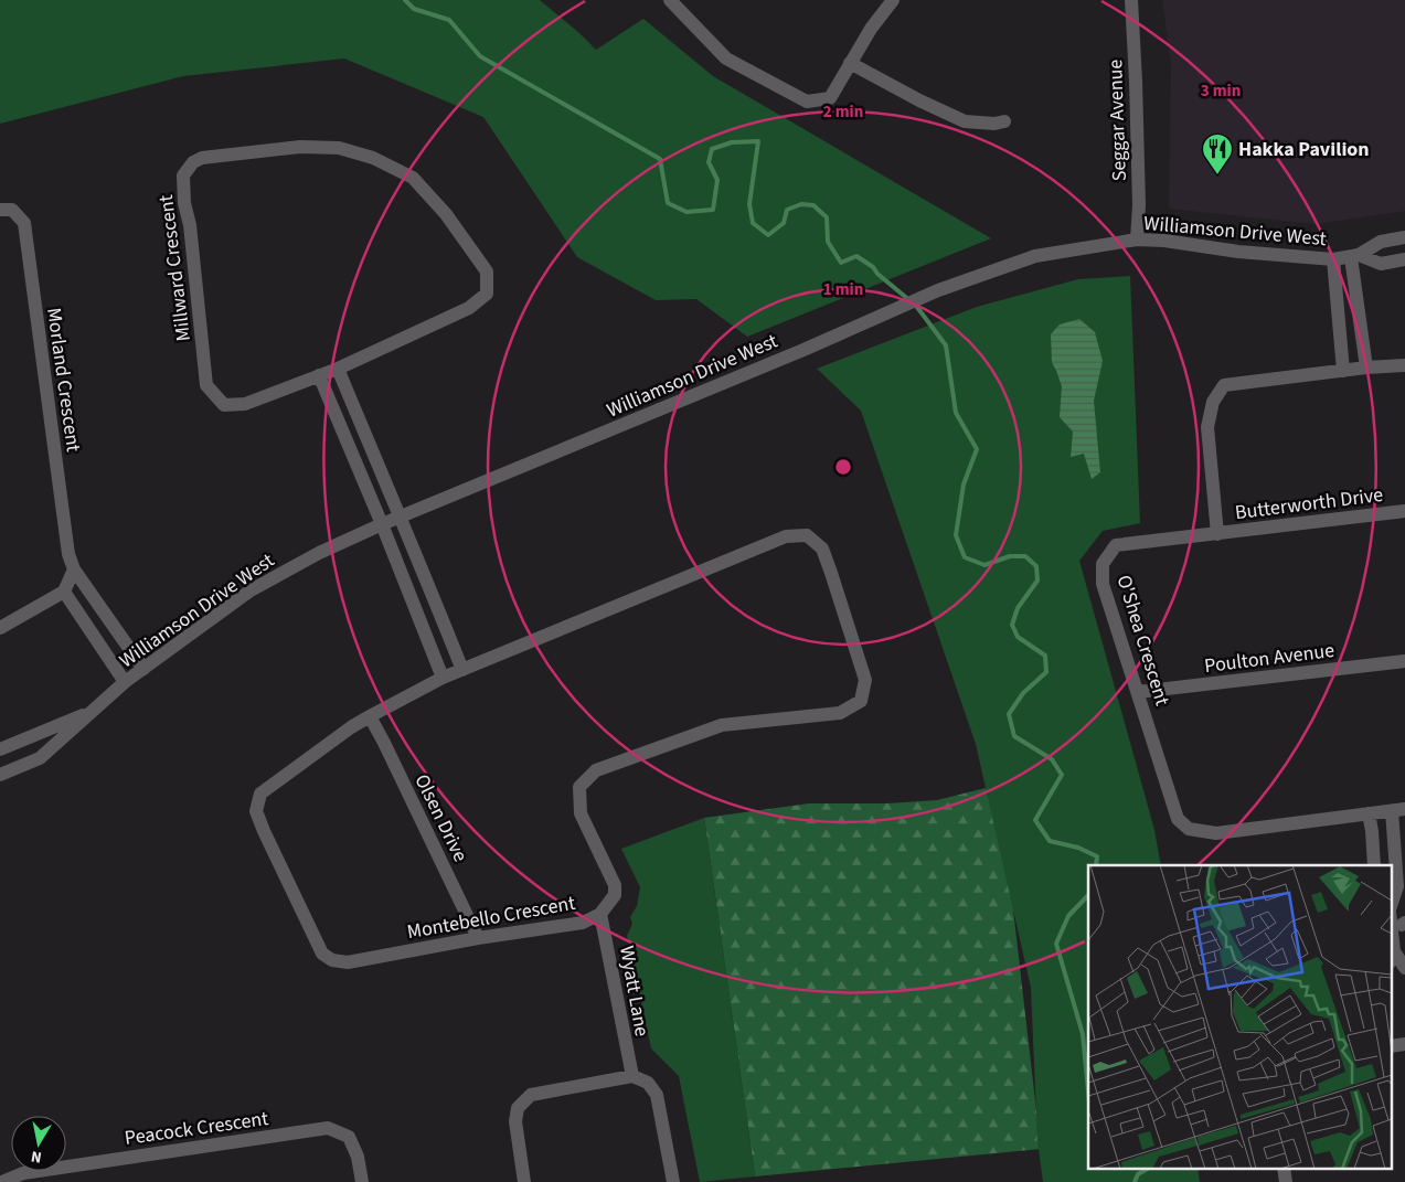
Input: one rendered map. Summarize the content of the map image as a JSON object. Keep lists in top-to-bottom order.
{
  "streets": {
    "street": [
      "Seggar Avenue",
      "Williamson Drive West",
      "Millward Crescent",
      "Morland Crescent",
      "Butterworth Drive",
      "O'Shea Crescent",
      "Poulton Avenue",
      "Olsen Drive",
      "Montebello Crescent",
      "Wyatt Lane",
      "Peacock Crescent"
    ]
  },
  "crossings": [
    ["Seggar Avenue", "Williamson Drive West"],
    ["Williamson Drive West", "Morland Crescent"],
    ["Butterworth Drive", "O'Shea Crescent"],
    ["O'Shea Crescent", "Poulton Avenue"],
    ["Olsen Drive", "Montebello Crescent"],
    ["Montebello Crescent", "Wyatt Lane"]
  ],
  "places": {
    "restaurant": ["Hakka Pavilion"]
  },
  "north": "bottom",
  "rings": ["3 min", "2 min", "1 min"]
}
